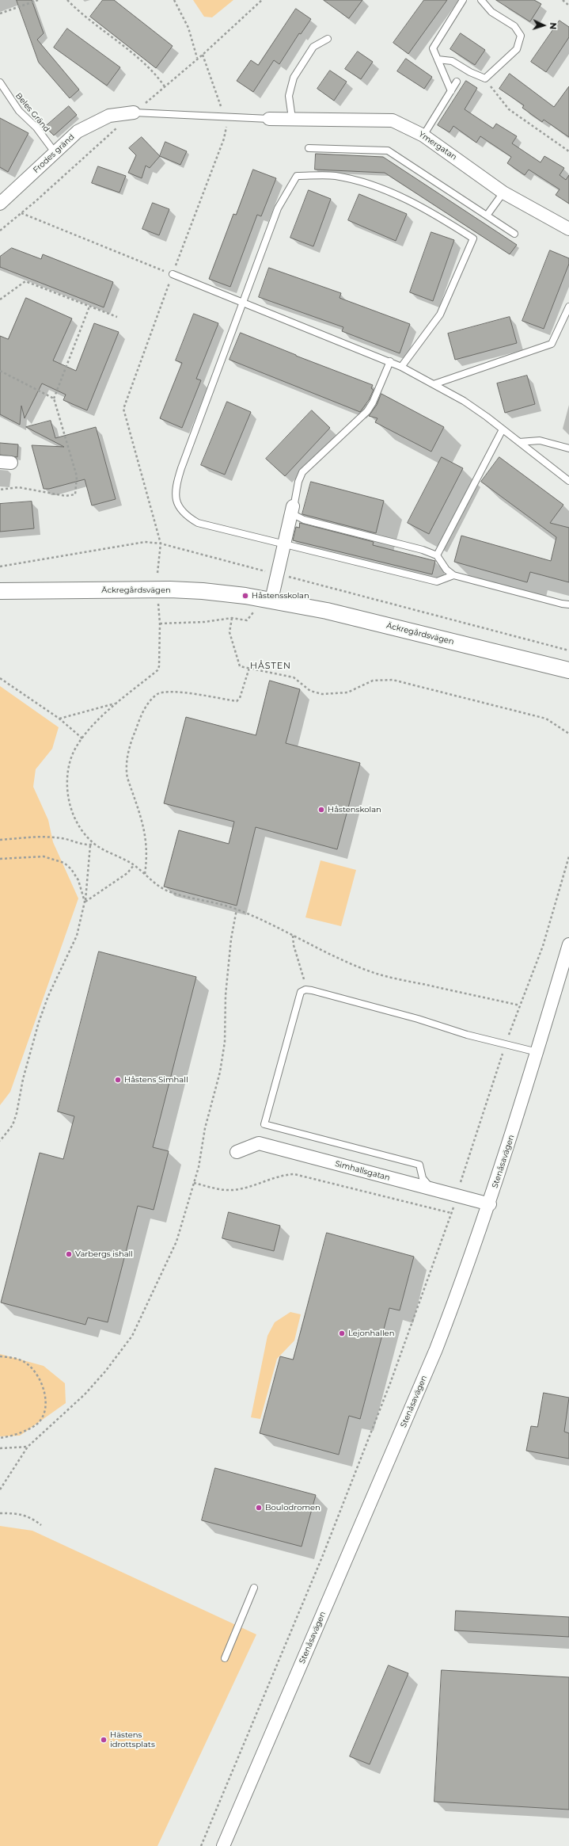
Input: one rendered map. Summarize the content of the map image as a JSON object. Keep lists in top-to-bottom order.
{
  "streets": {
    "street": [
      "Ymergatan",
      "Frodes gränd",
      "Äckregårdsvägen",
      "Stenåsavägen",
      "Simhallsgatan"
    ],
    "lane": ["Beles Gränd"]
  },
  "crossings": [
    ["Beles Gränd", "Frodes gränd"],
    ["Stenåsavägen", "Simhallsgatan"]
  ],
  "districts": ["HÅSTEN"],
  "places": [
    "Håstensskolan",
    "Håstenskolan",
    "Håstens Simhall",
    "Varbergs ishall",
    "Lejonhallen",
    "Boulodromen",
    "Hästens idrottsplats"
  ],
  "north": "right"
}
